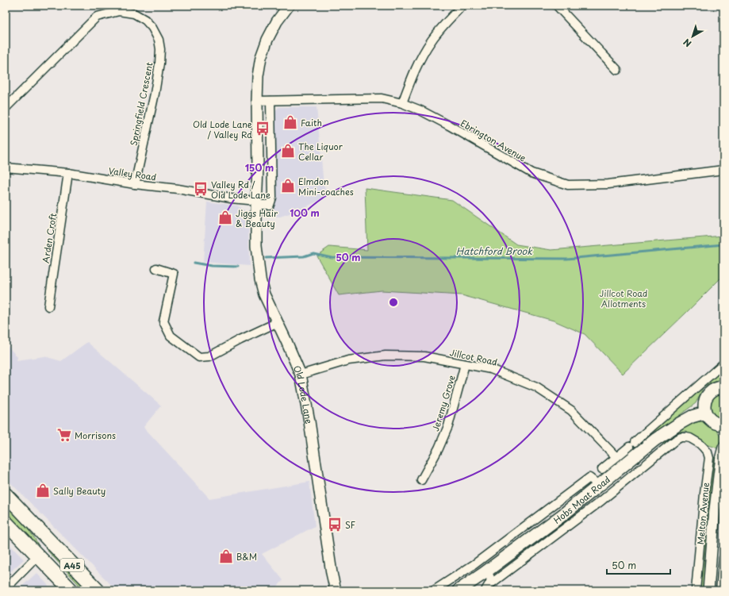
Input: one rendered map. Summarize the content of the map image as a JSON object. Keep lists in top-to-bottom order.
{
  "streets": {
    "highway": ["A45"],
    "main road": ["Hobs Moat Road"],
    "street": [
      "Springfield Crescent",
      "Ebrington Avenue",
      "Valley Road",
      "Arden Croft",
      "Jillcot Road",
      "Old Lode Lane",
      "Jeremy Grove",
      "Melton Avenue"
    ]
  },
  "crossings": [
    ["Springfield Crescent", "Valley Road"],
    ["Ebrington Avenue", "Old Lode Lane"],
    ["Valley Road", "Arden Croft"],
    ["Valley Road", "Old Lode Lane"],
    ["Jillcot Road", "Old Lode Lane"],
    ["Jillcot Road", "Jeremy Grove"],
    ["Hobs Moat Road", "Melton Avenue"]
  ],
  "water": ["Hatchford Brook"],
  "parks": ["Jillcot Road Allotments"],
  "places": {
    "shop": [
      "Faith",
      "The Liquor Cellar",
      "Elmdon Mini-coaches",
      "Jiggs Hair & Beauty",
      "Sally Beauty",
      "B&M"
    ],
    "bus stop": ["Old Lode Lane / Valley Rd", "Valley Rd / Old Lode Lane", "SF"],
    "supermarket": ["Morrisons"]
  },
  "scale_bar": "50 m",
  "north": "bottom left",
  "rings": ["150 m", "100 m", "50 m"]
}
